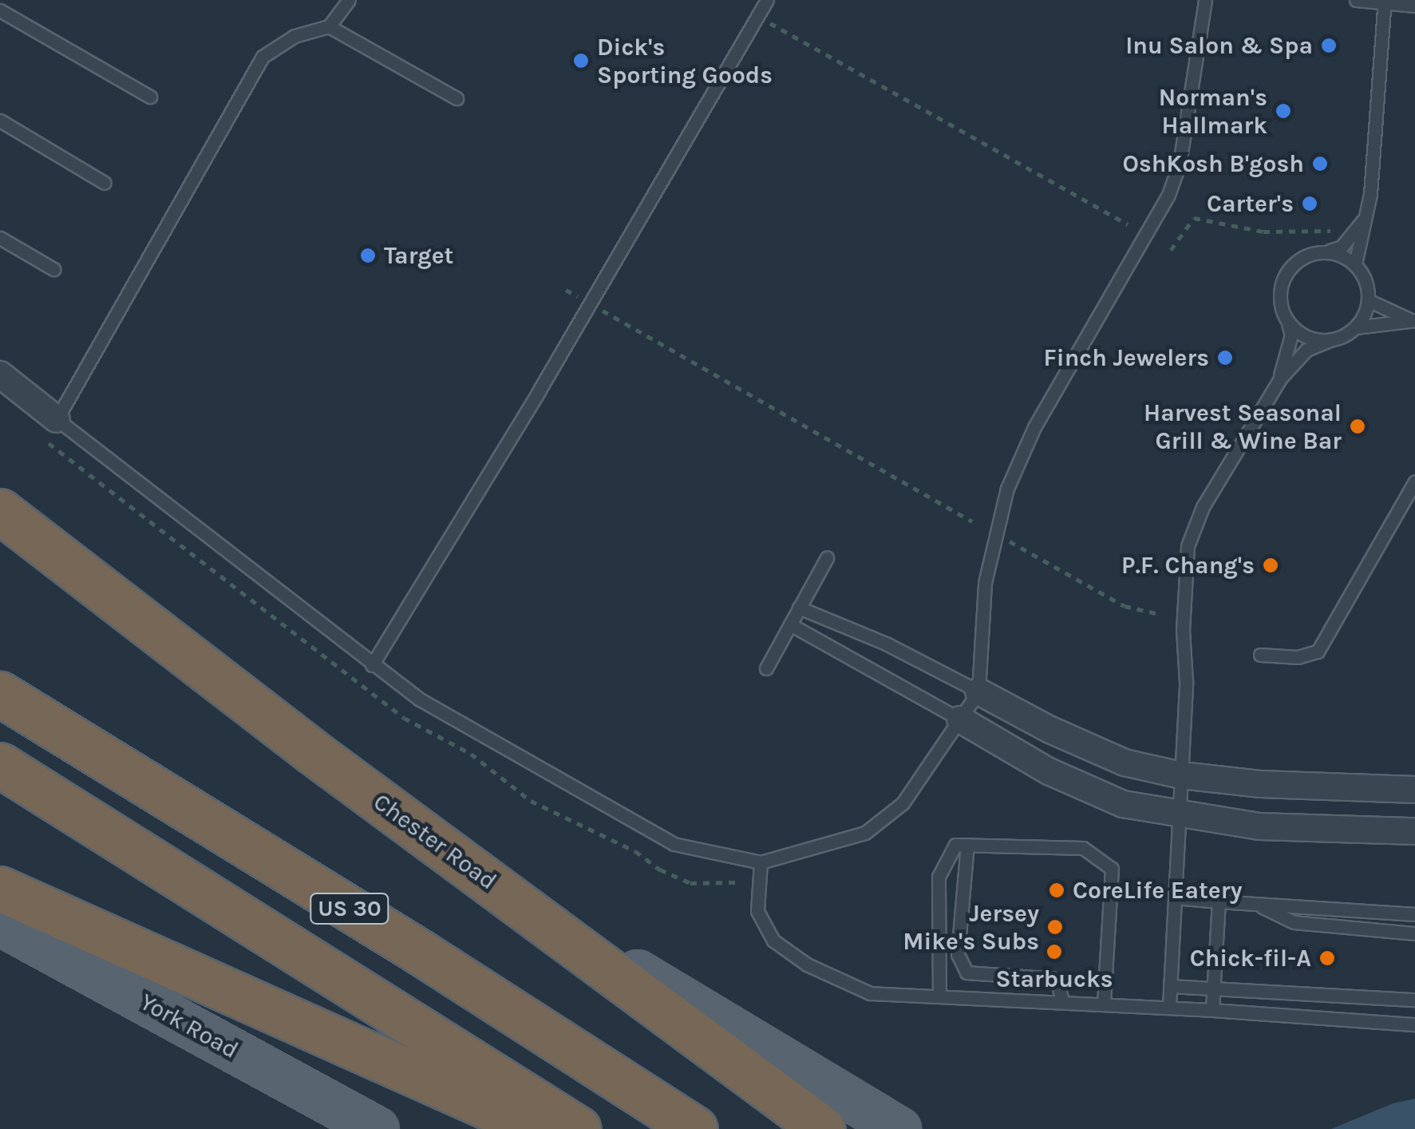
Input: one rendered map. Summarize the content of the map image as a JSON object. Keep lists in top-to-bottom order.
{
  "streets": {
    "highway": ["Chester Road", "US 30"],
    "main road": ["York Road"]
  },
  "places": [
    "Inu Salon & Spa",
    "Dick's Sporting Goods",
    "Norman's Hallmark",
    "OshKosh B'gosh",
    "Carter's",
    "Target",
    "Finch Jewelers",
    "Harvest Seasonal Grill & Wine Bar",
    "P.F. Chang's",
    "CoreLife Eatery",
    "Jersey Mike's Subs",
    "Starbucks",
    "Chick-fil-A"
  ]
}
